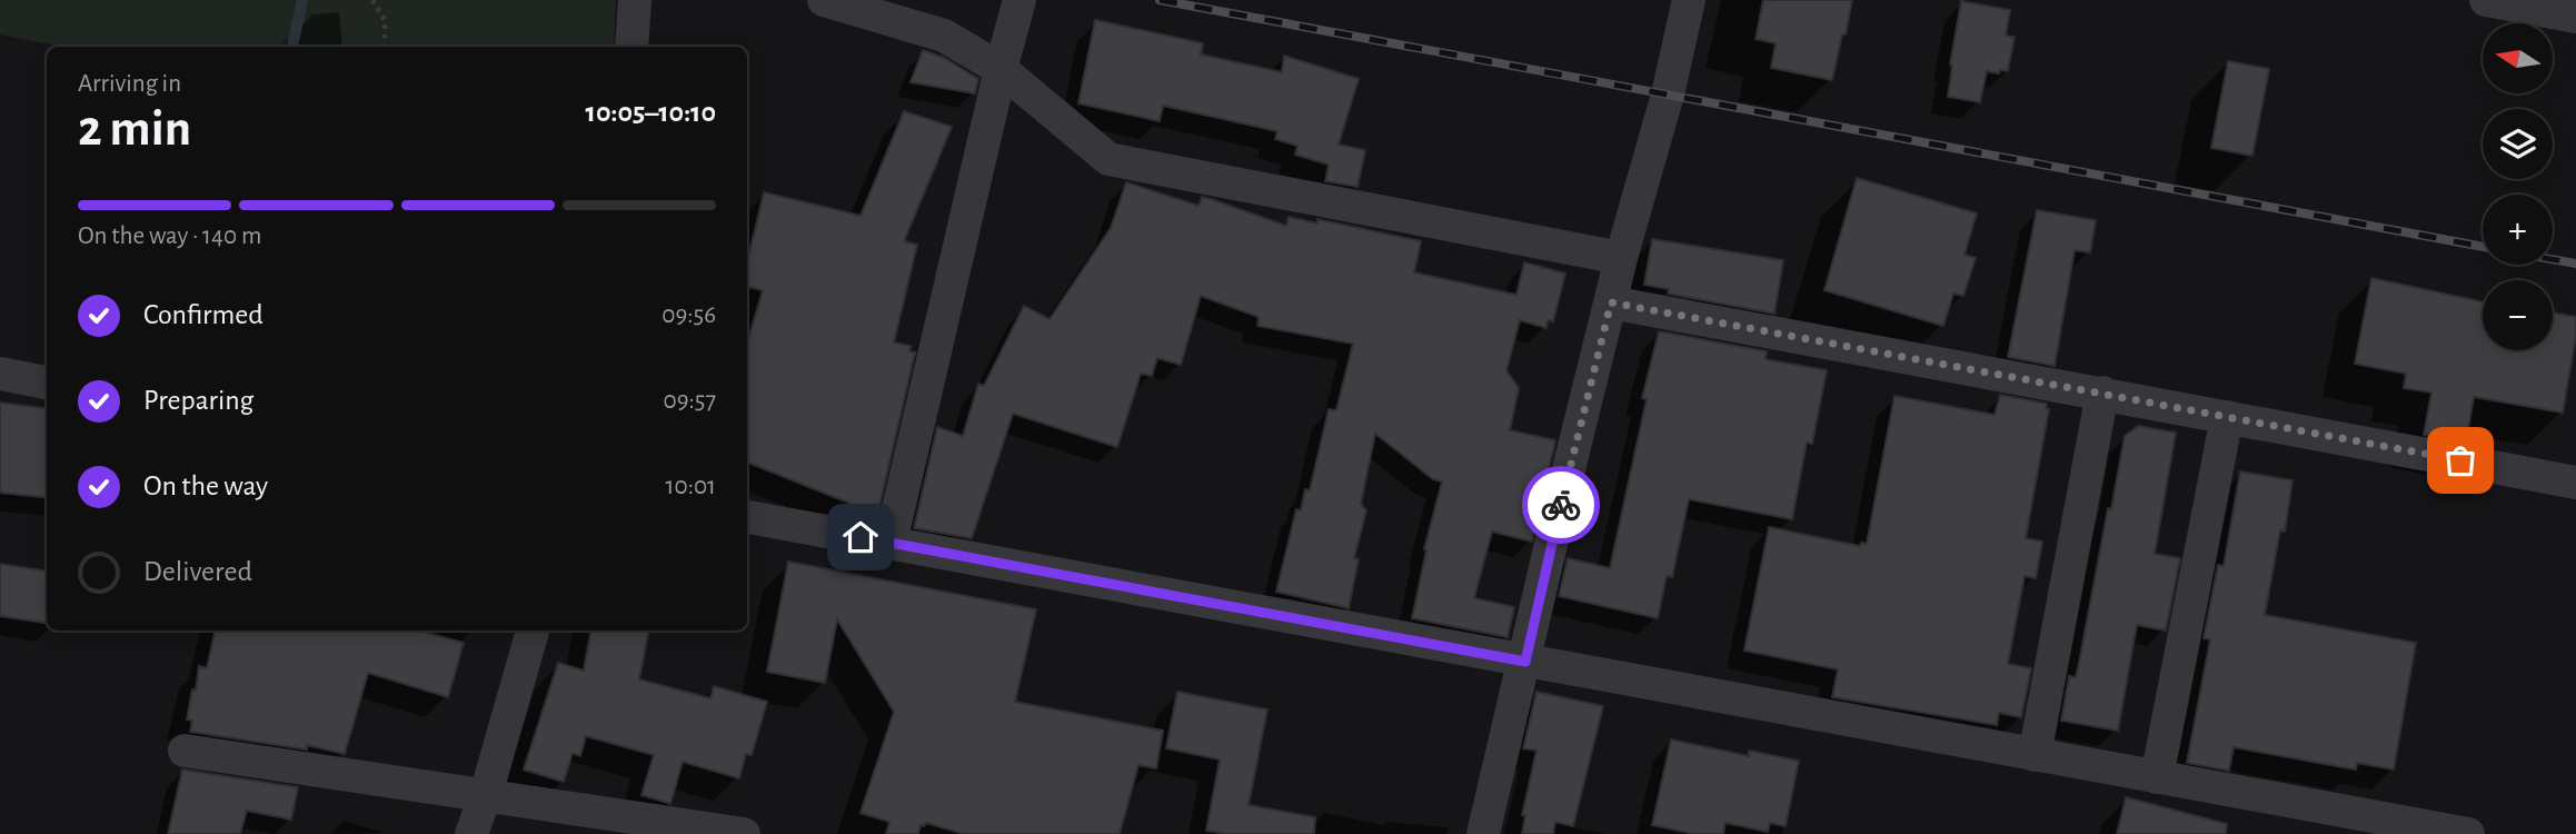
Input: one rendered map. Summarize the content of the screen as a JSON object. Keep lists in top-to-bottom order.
{
  "north": "left",
  "page": {
    "map_buttons": ["+", "−"],
    "heading": ["2 min", "Arriving in", "10:05–10:10"],
    "bar": "On the way · 140 m",
    "list": [
      ["Confirmed", "09:56"],
      ["Preparing", "09:57"],
      ["On the way", "10:01"],
      "Delivered"
    ]
  }
}
